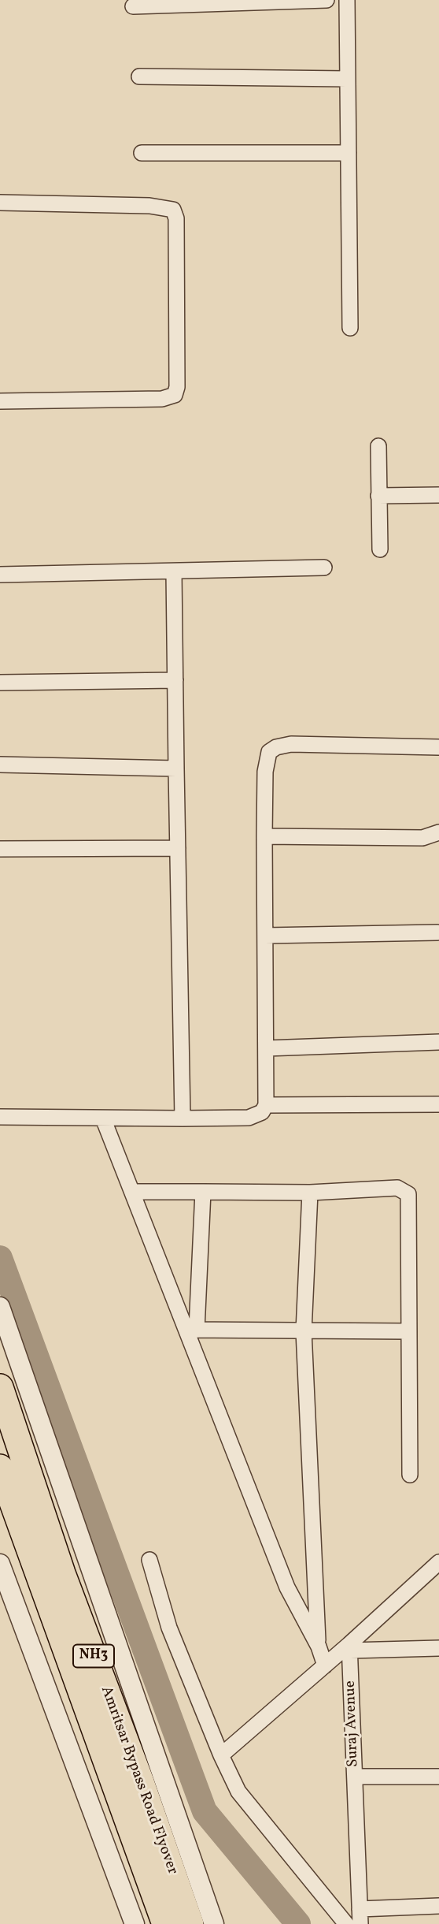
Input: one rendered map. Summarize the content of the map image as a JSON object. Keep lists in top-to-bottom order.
{
  "streets": {
    "highway": ["NH3", "Amritsar Bypass Road Flyover"],
    "street": ["Suraj Avenue"]
  }
}
